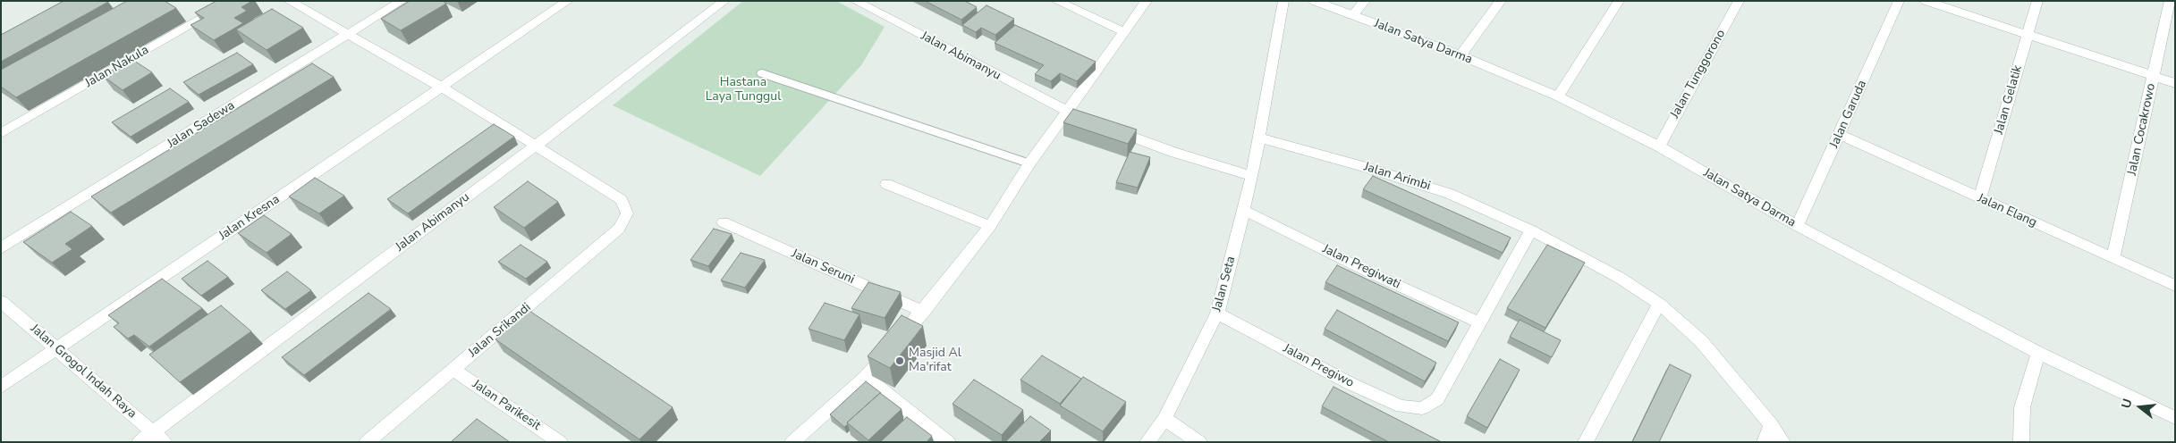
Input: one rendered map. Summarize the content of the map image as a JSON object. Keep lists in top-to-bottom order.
{
  "streets": {
    "street": [
      "Jalan Satya Darma",
      "Jalan Abimanyu",
      "Jalan Nakula",
      "Jalan Tunggorono",
      "Jalan Gelatik",
      "Jalan Garuda",
      "Jalan Sadewa",
      "Jalan Cocakrowo",
      "Jalan Arimbi",
      "Jalan Elang",
      "Jalan Kresna",
      "Jalan Seruni",
      "Jalan Pregiwati",
      "Jalan Seta",
      "Jalan Srikandi",
      "Jalan Pregiwo",
      "Jalan Grogol Indah Raya",
      "Jalan Parikesit"
    ]
  },
  "crossings": [
    ["Jalan Satya Darma", "Jalan Tunggorono"],
    ["Jalan Satya Darma", "Jalan Garuda"],
    ["Jalan Abimanyu", "Jalan Srikandi"],
    ["Jalan Abimanyu", "Jalan Grogol Indah Raya"],
    ["Jalan Gelatik", "Jalan Elang"],
    ["Jalan Garuda", "Jalan Elang"],
    ["Jalan Cocakrowo", "Jalan Elang"],
    ["Jalan Arimbi", "Jalan Seta"],
    ["Jalan Kresna", "Jalan Grogol Indah Raya"],
    ["Jalan Pregiwati", "Jalan Seta"],
    ["Jalan Pregiwati", "Jalan Pregiwo"],
    ["Jalan Seta", "Jalan Pregiwo"],
    ["Jalan Srikandi", "Jalan Parikesit"]
  ],
  "parks": ["Hastana Laya Tunggul"],
  "places": ["Masjid Al Ma'rifat"],
  "north": "left"
}
